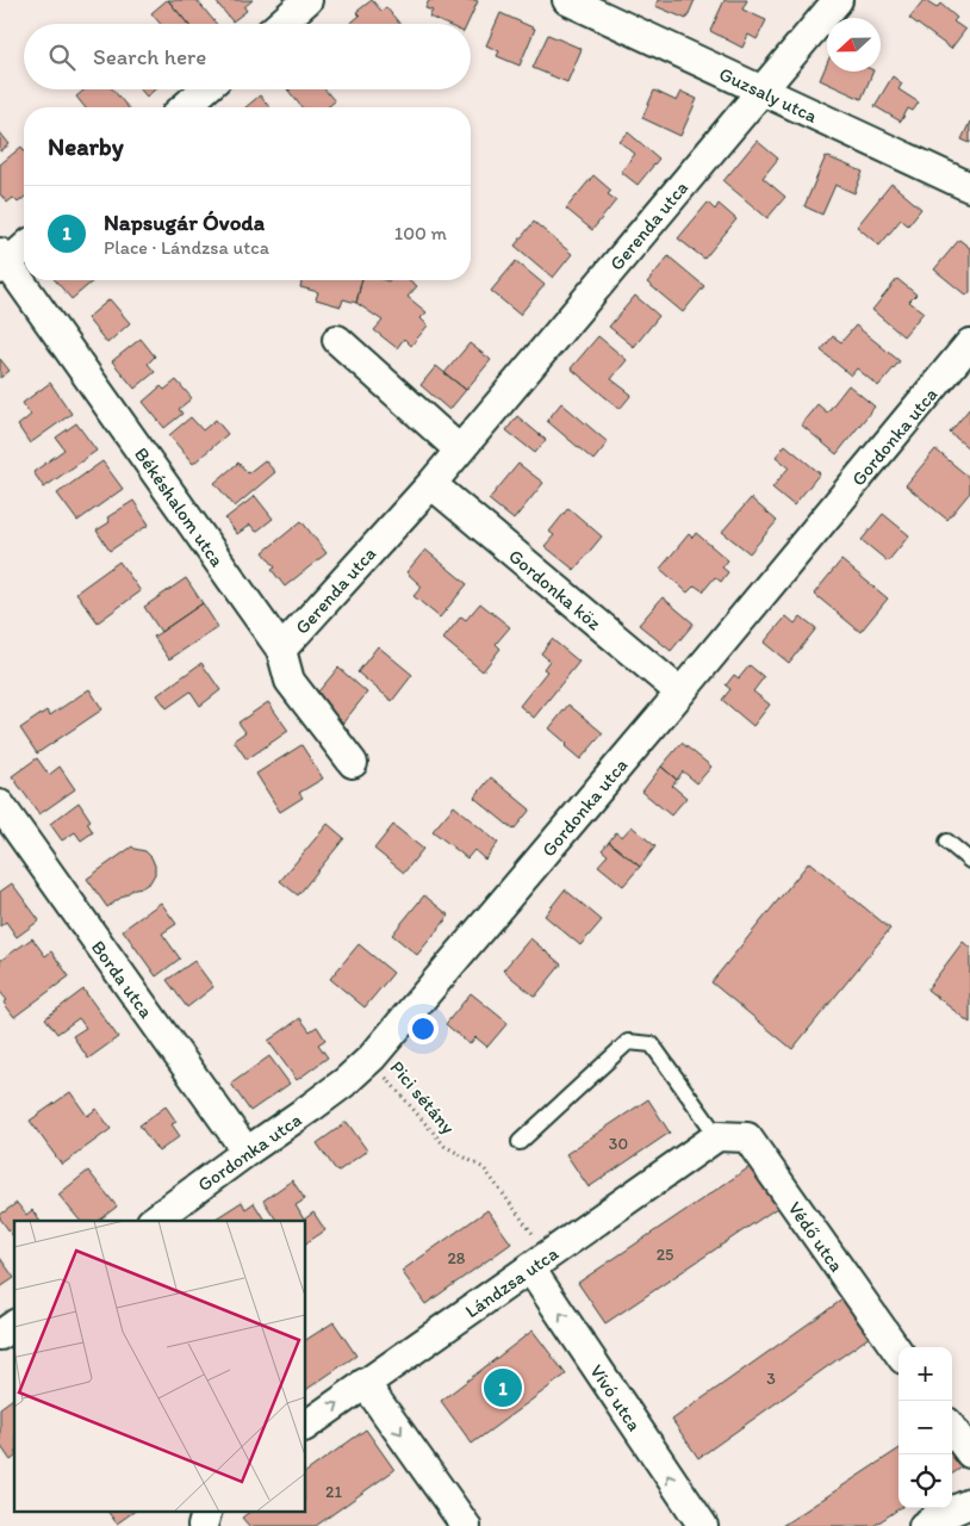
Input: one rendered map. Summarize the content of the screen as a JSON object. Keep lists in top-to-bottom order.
{
  "streets": {
    "street": [
      "Guzsaly utca",
      "Gerenda utca",
      "Gordonka utca",
      "Békéshalom utca",
      "Gordonka köz",
      "Borda utca",
      "Védő utca",
      "Lándzsa utca",
      "Vívó utca"
    ],
    "path": ["Pici sétány"]
  },
  "crossings": [
    ["Guzsaly utca", "Gerenda utca"],
    ["Gerenda utca", "Békéshalom utca"],
    ["Gerenda utca", "Gordonka köz"],
    ["Gordonka utca", "Gordonka köz"],
    ["Gordonka utca", "Borda utca"],
    ["Gordonka utca", "Pici sétány"],
    ["Pici sétány", "Lándzsa utca"],
    ["Pici sétány", "Vívó utca"],
    ["Védő utca", "Lándzsa utca"],
    ["Lándzsa utca", "Vívó utca"]
  ],
  "house_numbers": [
    "30",
    "25",
    "28",
    "3",
    "21"
  ],
  "north": "left",
  "page": {
    "search": "Search here",
    "heading": "Nearby",
    "list": [
      {
        "mark": "1",
        "name": "Napsugár Óvoda",
        "note": "Place · Lándzsa utca",
        "value": "100 m"
      }
    ],
    "map_buttons": ["+", "−"],
    "pins": "1"
  }
}
